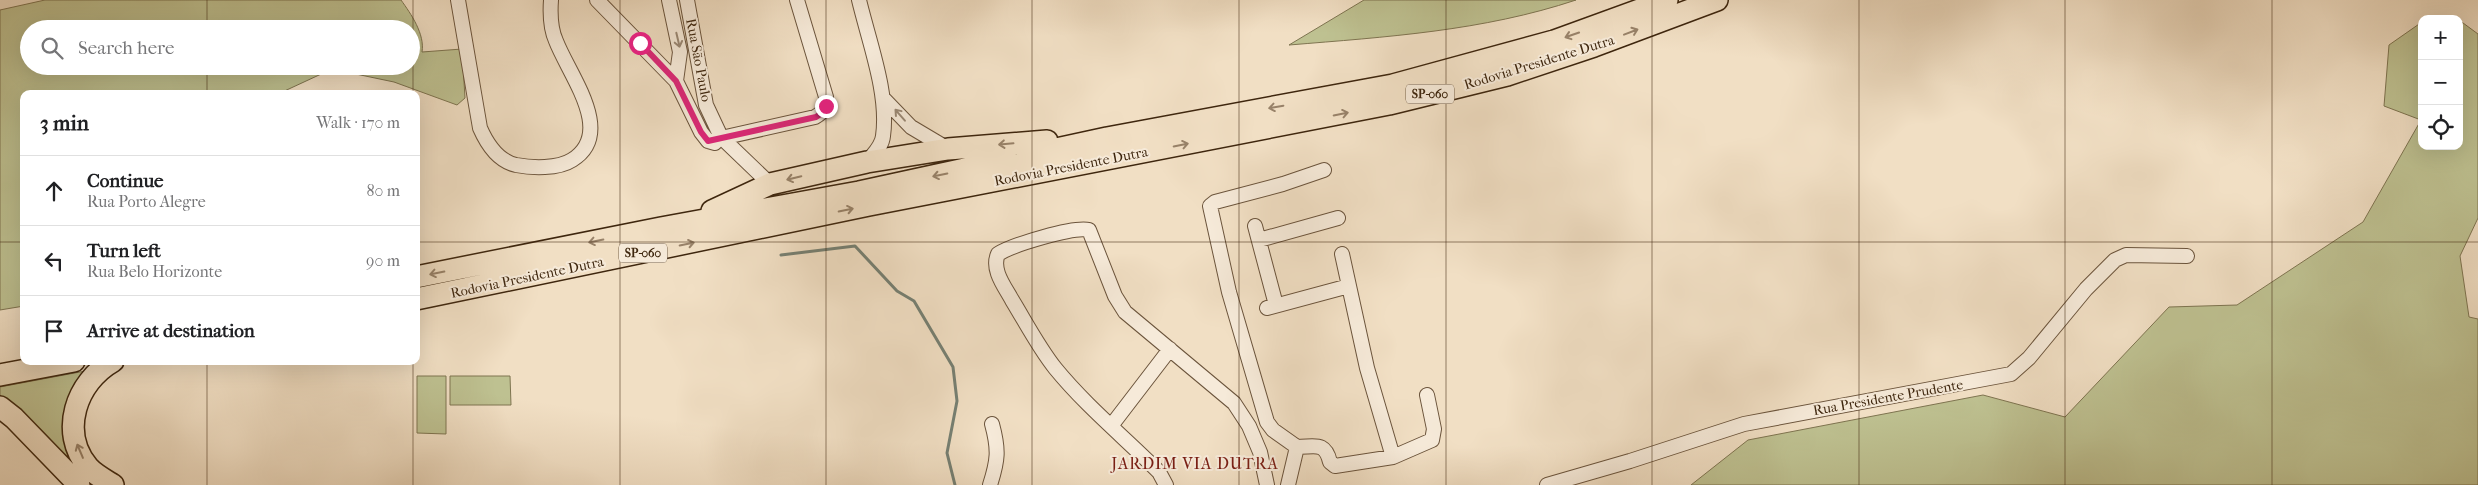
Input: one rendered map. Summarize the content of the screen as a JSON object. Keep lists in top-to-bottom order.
{
  "streets": {
    "highway": ["Rodovia Presidente Dutra", "SP-060"],
    "street": ["Rua São Paulo", "Rua Presidente Prudente"]
  },
  "districts": ["JARDIM VIA DUTRA"],
  "page": {
    "map_buttons": ["+", "−"],
    "search": "Search here",
    "heading": ["3 min", "Walk · 170 m"],
    "list": [
      ["Continue", "Rua Porto Alegre", "80 m"],
      ["Turn left", "Rua Belo Horizonte", "90 m"],
      "Arrive at destination"
    ]
  }
}
